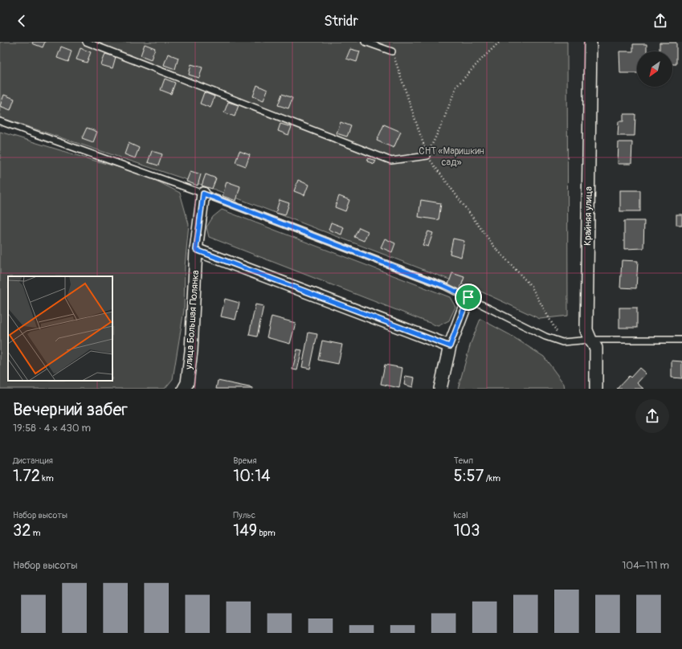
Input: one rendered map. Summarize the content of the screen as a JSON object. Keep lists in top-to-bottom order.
{
  "streets": {
    "street": ["Крайняя улица", "улица Большая Полянка"]
  },
  "parks": ["СНТ «Маришкин сад»"],
  "north": "bottom left",
  "page": {
    "header": "Stridr",
    "heading": ["Вечерний забег", "19:58 · 4 × 430 m"],
    "stats": [
      ["Дистанция", "1.72 km"],
      ["Время", "10:14"],
      ["Темп", "5:57 /km"],
      ["Набор высоты", "32 m"],
      ["Пульс", "149 bpm"],
      ["kcal", "103"]
    ],
    "chart": ["Набор высоты", "104–111 m"]
  }
}
